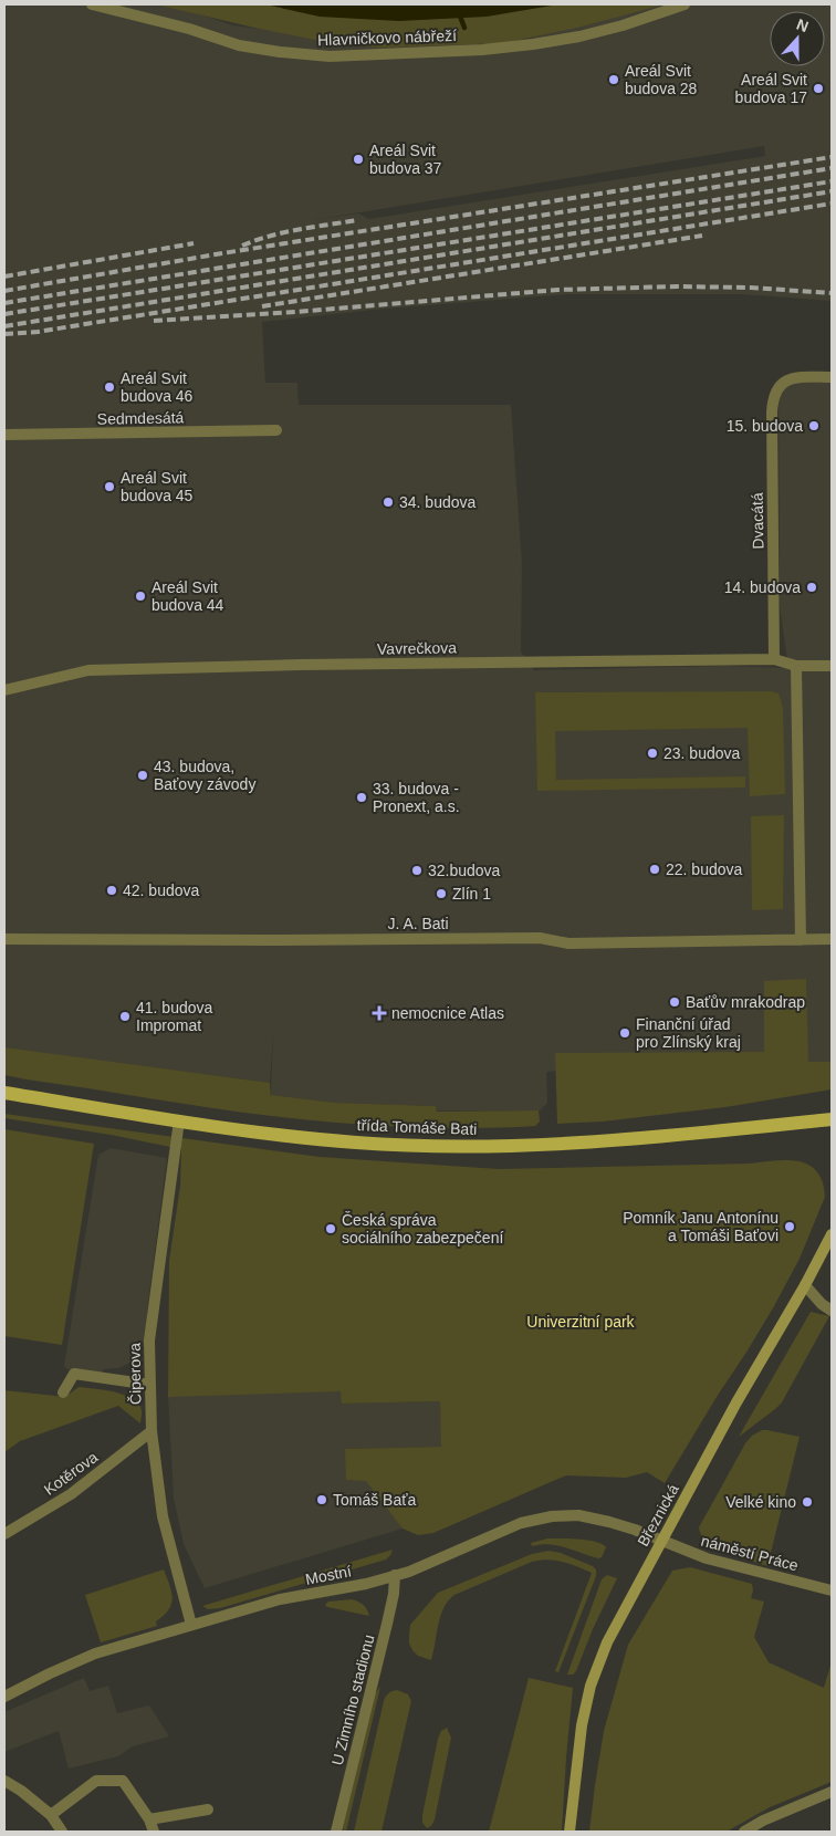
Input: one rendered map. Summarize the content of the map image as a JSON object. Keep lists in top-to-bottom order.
{
  "streets": {
    "main road": ["třída Tomáše Bati", "Březnická"],
    "street": [
      "Hlavničkovo nábřeží",
      "Sedmdesátá",
      "Dvacátá",
      "Vavrečkova",
      "J. A. Bati",
      "Čiperova",
      "Kotěrova",
      "náměstí Práce",
      "Mostní",
      "U Zimního stadionu"
    ]
  },
  "crossings": [
    ["Dvacátá", "Vavrečkova"],
    ["třída Tomáše Bati", "Čiperova"],
    ["Čiperova", "Kotěrova"],
    ["Čiperova", "Mostní"],
    ["Březnická", "náměstí Práce"],
    ["Březnická", "Mostní"],
    ["náměstí Práce", "Mostní"],
    ["Mostní", "U Zimního stadionu"]
  ],
  "parks": ["Univerzitní park"],
  "places": {
    "other": [
      "Areál Svit budova 28",
      "Areál Svit budova 17",
      "Areál Svit budova 37",
      "Areál Svit budova 46",
      "15. budova",
      "Areál Svit budova 45",
      "34. budova",
      "14. budova",
      "Areál Svit budova 44",
      "23. budova",
      "43. budova, Baťovy závody",
      "33. budova - Pronext, a.s.",
      "22. budova",
      "32.budova",
      "42. budova",
      "Zlín 1",
      "Baťův mrakodrap",
      "41. budova Impromat",
      "Finanční úřad pro Zlínský kraj",
      "Pomník Janu Antonínu a Tomáši Baťovi",
      "Česká správa sociálního zabezpečení",
      "Tomáš Baťa",
      "Velké kino"
    ],
    "health": ["nemocnice Atlas"]
  },
  "north": "top"
}
